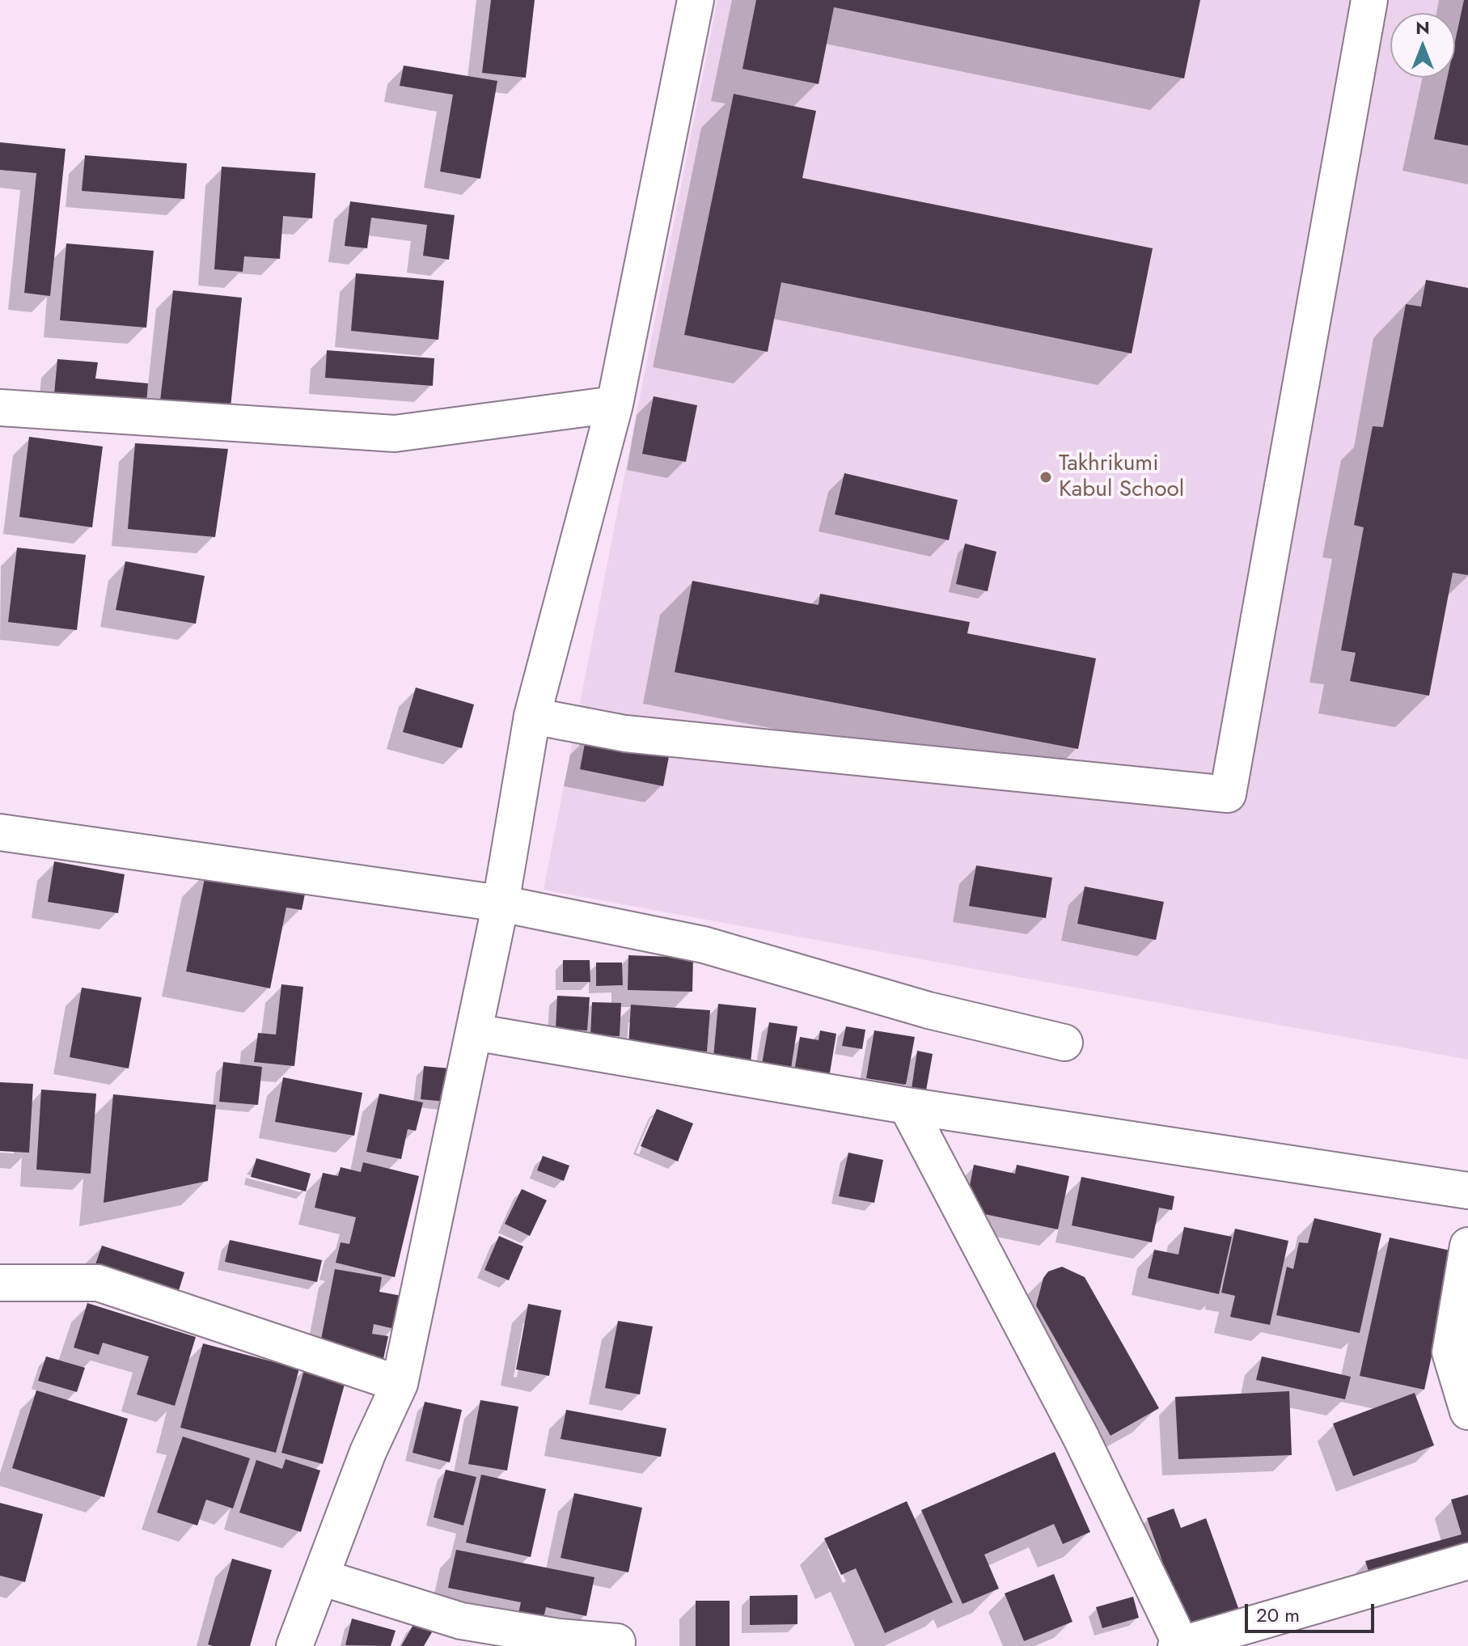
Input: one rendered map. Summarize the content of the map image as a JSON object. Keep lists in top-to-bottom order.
{
  "places": ["Takhrikumi Kabul School"],
  "scale_bar": "20 m",
  "north": "top"
}
